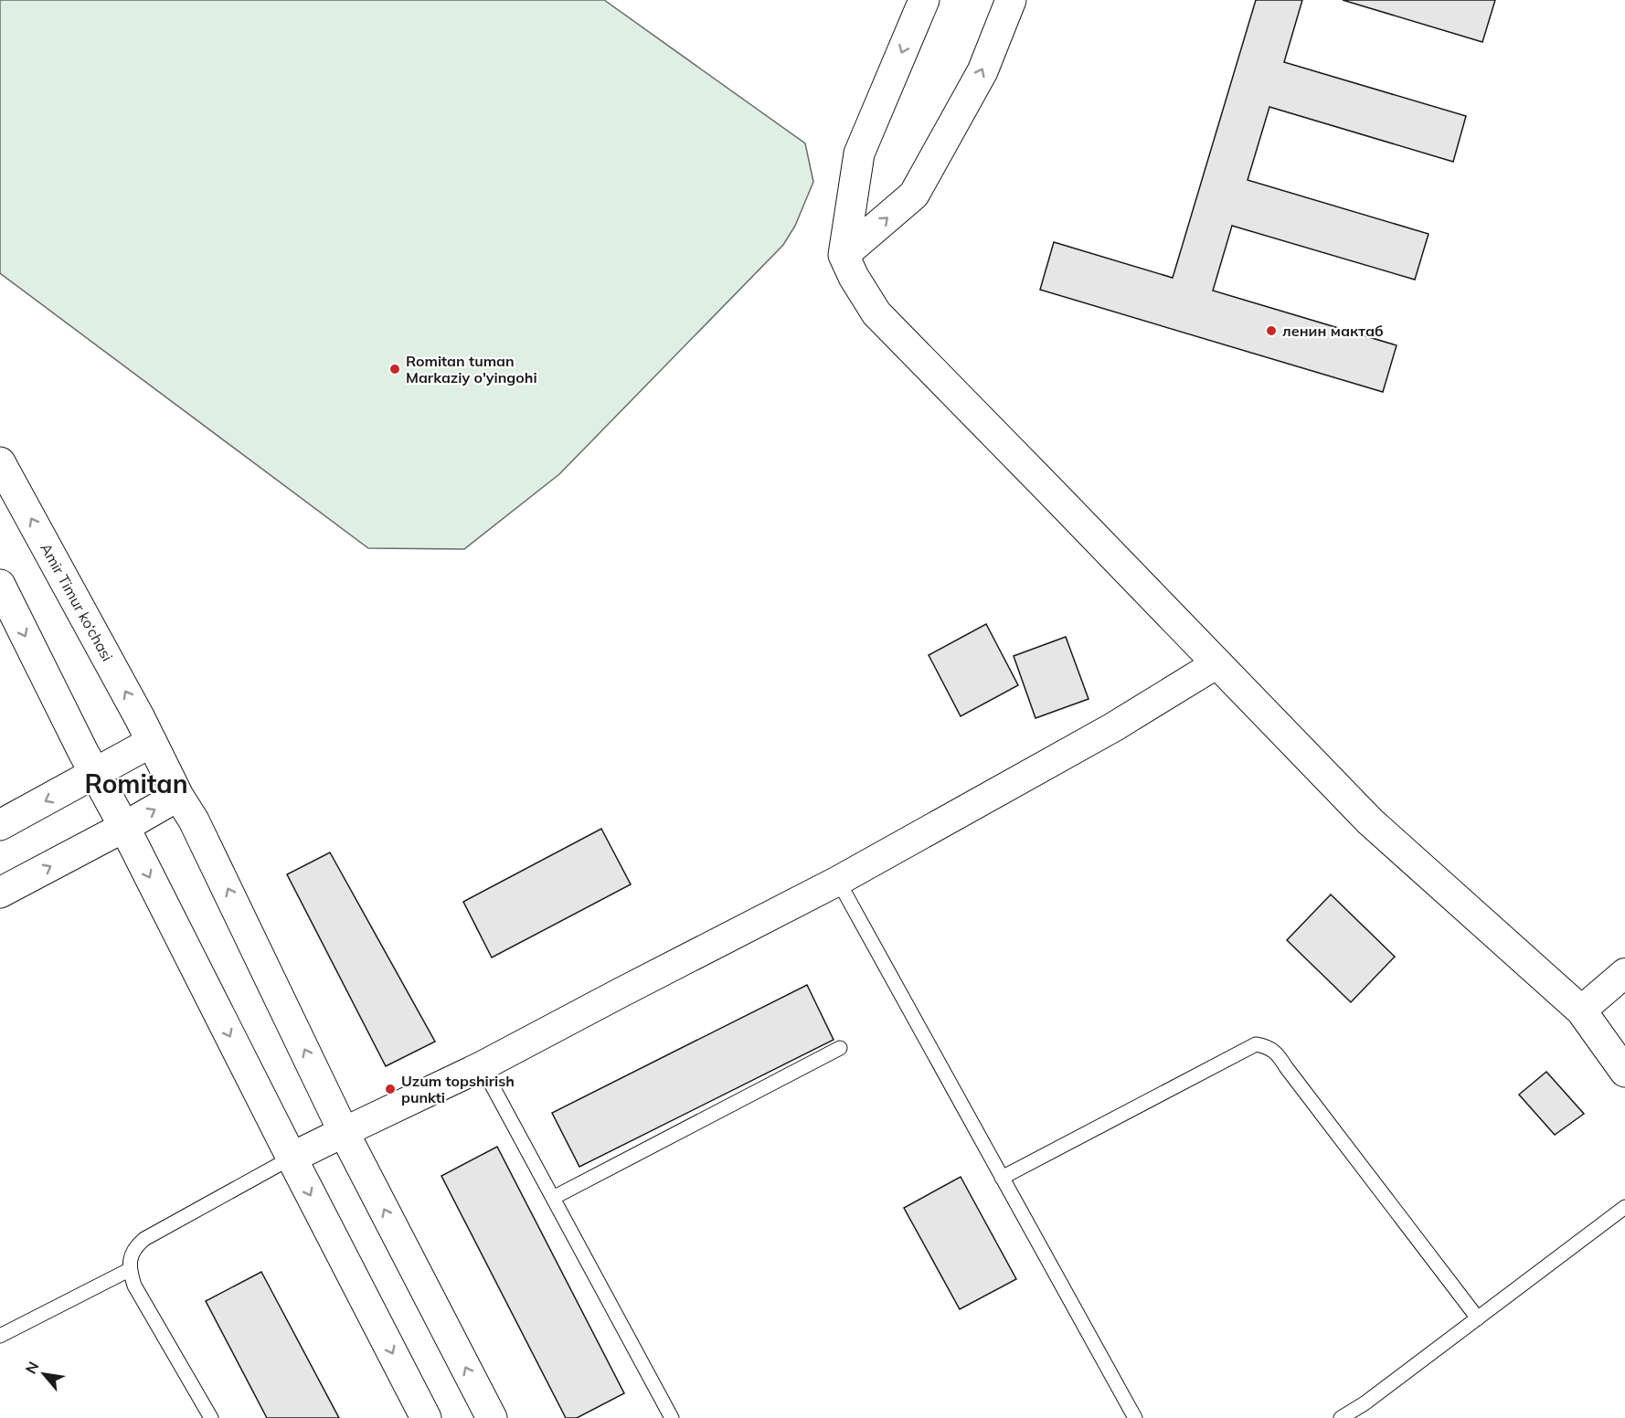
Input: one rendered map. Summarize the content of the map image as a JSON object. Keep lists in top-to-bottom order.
{
  "streets": {
    "street": ["Amir Timur ko‘chasi"]
  },
  "districts": ["Romitan"],
  "places": ["ленин мактаб", "Romitan tuman Markaziy o'yingohi", "Uzum topshirish punkti"],
  "north": "top left"
}
